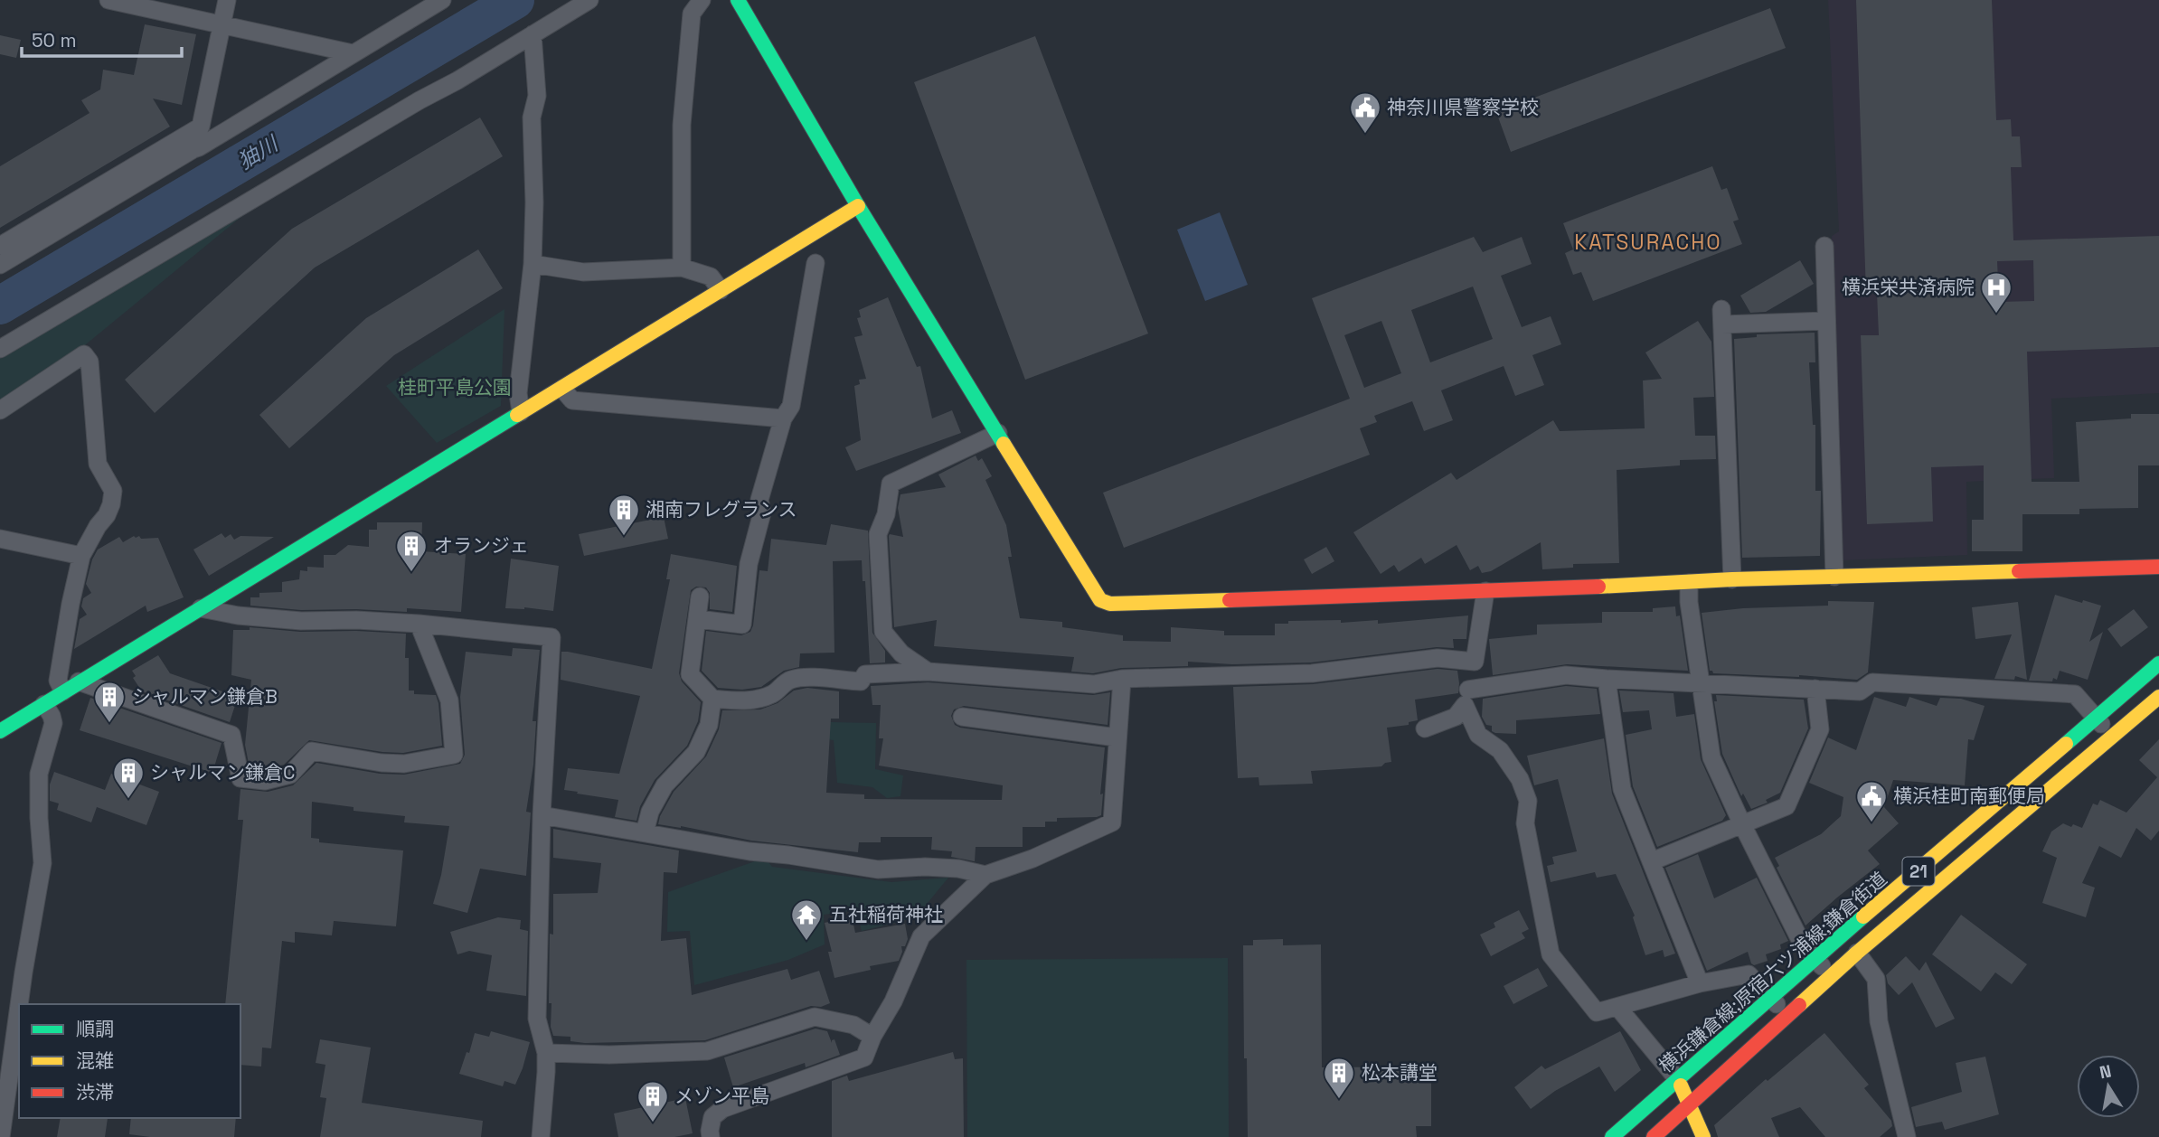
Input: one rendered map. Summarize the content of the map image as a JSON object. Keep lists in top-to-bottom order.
{
  "streets": {
    "street": ["21", "横浜鎌倉線;原宿六ツ浦線;鎌倉街道"]
  },
  "districts": ["KATSURACHO"],
  "water": ["㹨川"],
  "parks": ["桂町平島公園"],
  "places": {
    "public building": ["神奈川県警察学校", "横浜桂町南郵便局"],
    "hospital": ["横浜栄共済病院"],
    "building": [
      "湘南フレグランス",
      "オランジェ",
      "シャルマン鎌倉B",
      "シャルマン鎌倉C",
      "松本講堂",
      "メゾン平島"
    ],
    "temple": ["五社稲荷神社"]
  },
  "legend": ["順調", "混雑", "渋滞"],
  "scale_bar": "50 m",
  "north": "top"
}
